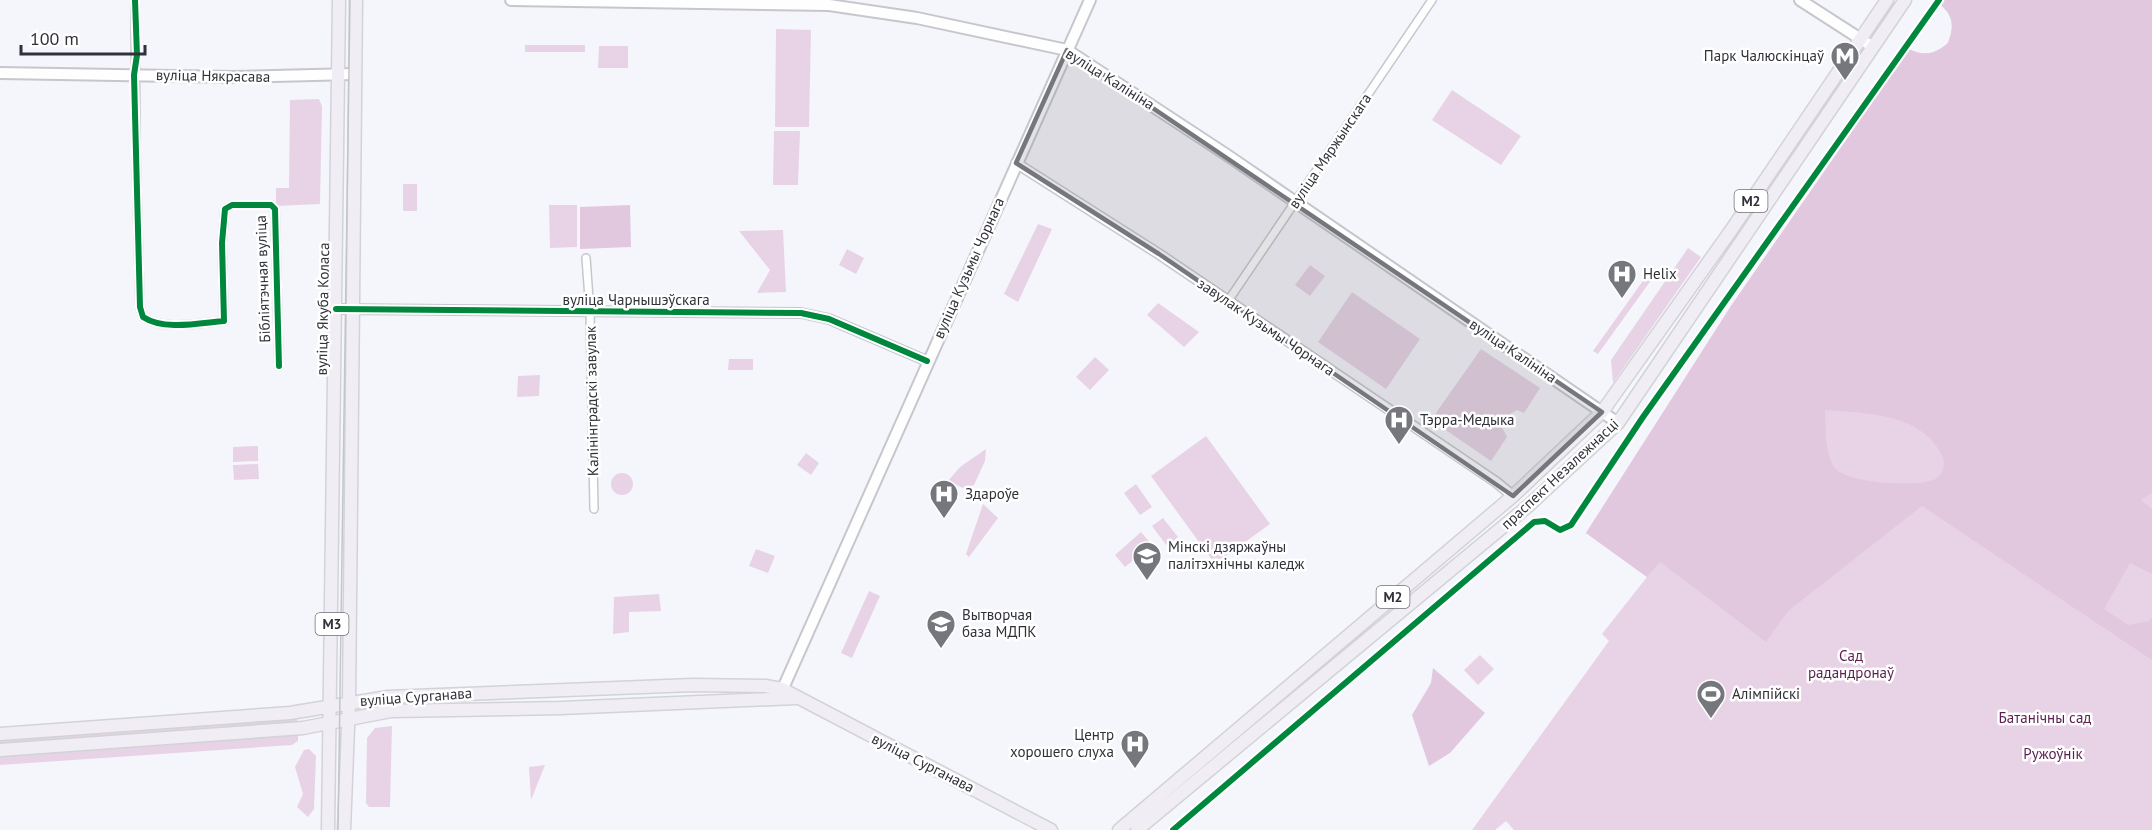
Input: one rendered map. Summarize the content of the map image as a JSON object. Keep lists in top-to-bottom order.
{
  "streets": {
    "main road": [
      "вуліца Някрасава",
      "вуліца Калініна",
      "М2",
      "вуліца Кузьмы Чорнага",
      "вуліца Якуба Коласа",
      "праспект Незалежнасці",
      "М3",
      "вуліца Сурганава"
    ],
    "street": [
      "вуліца Мяржынскага",
      "Бібліятэчная вуліца",
      "вуліца Чарнышэўскага",
      "завулак Кузьмы Чорнага",
      "Калінінградскі завулак"
    ]
  },
  "crossings": [
    ["вуліца Някрасава", "Бібліятэчная вуліца"],
    ["вуліца Някрасава", "вуліца Якуба Коласа"],
    ["вуліца Калініна", "вуліца Мяржынскага"],
    ["вуліца Калініна", "вуліца Кузьмы Чорнага"],
    ["вуліца Калініна", "праспект Незалежнасці"],
    ["вуліца Мяржынскага", "завулак Кузьмы Чорнага"],
    ["вуліца Кузьмы Чорнага", "вуліца Чарнышэўскага"],
    ["вуліца Кузьмы Чорнага", "завулак Кузьмы Чорнага"],
    ["вуліца Кузьмы Чорнага", "вуліца Сурганава"],
    ["вуліца Чарнышэўскага", "вуліца Якуба Коласа"],
    ["вуліца Чарнышэўскага", "Калінінградскі завулак"],
    ["вуліца Якуба Коласа", "вуліца Сурганава"],
    ["завулак Кузьмы Чорнага", "праспект Незалежнасці"]
  ],
  "parks": ["Сад радандронаў", "Батанічны сад", "Ружоўнік"],
  "places": {
    "metro station": ["Парк Чалюскінцаў"],
    "hospital": [
      "Helix",
      "Тэрра-Медыка",
      "Здароўе",
      "Центр хорошего слуха"
    ],
    "school or university": ["Мінскі дзяржаўны палітэхнічны каледж", "Вытворчая база МДПК"],
    "sports": ["Алімпійскі"]
  },
  "scale_bar": "100 m"
}
